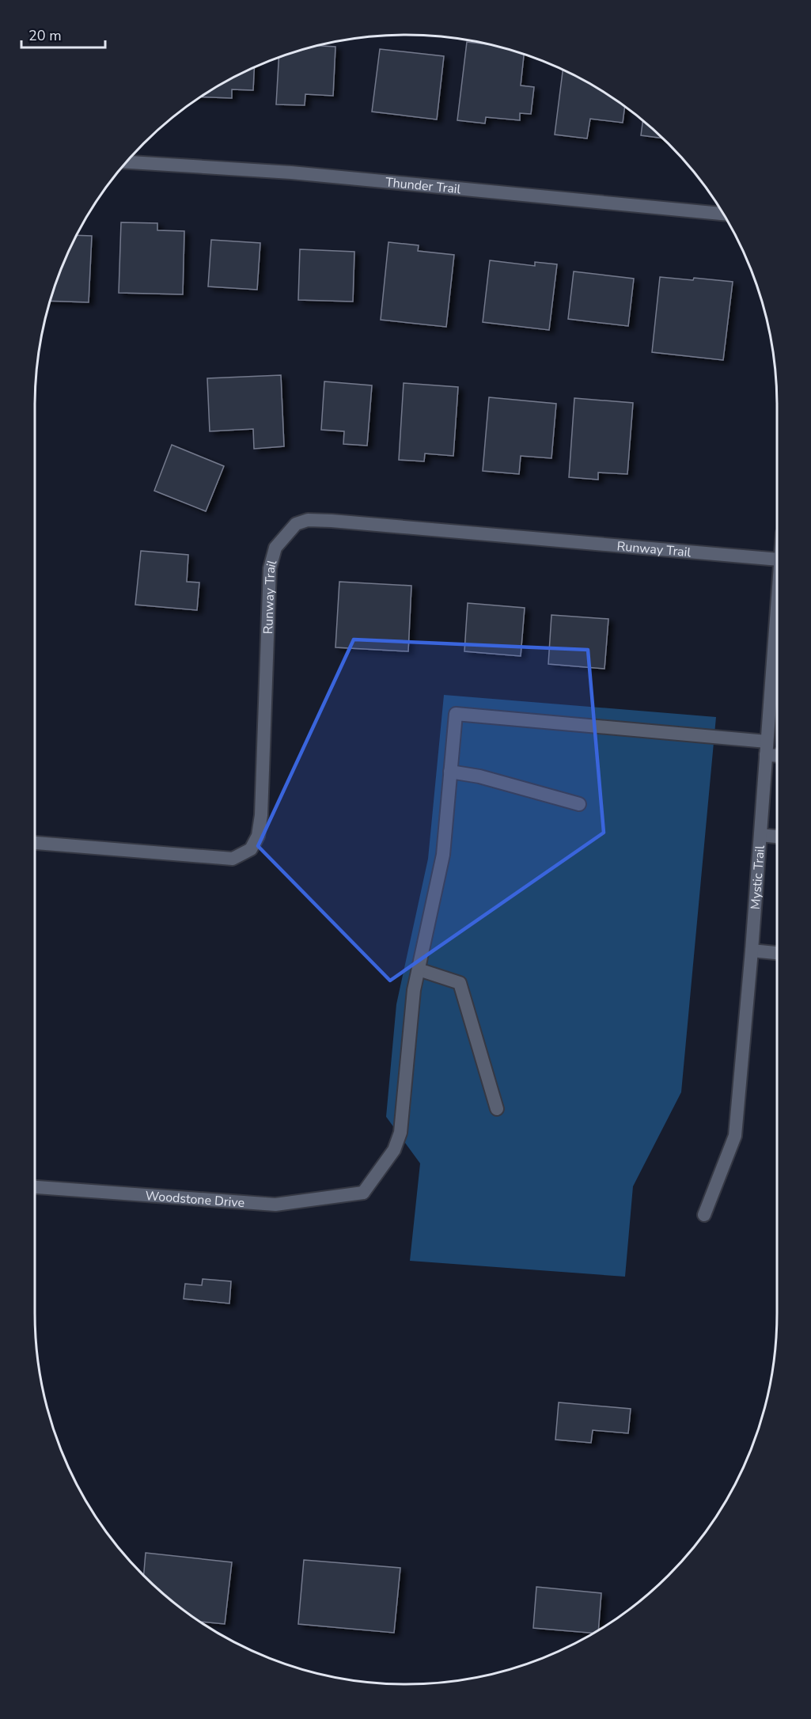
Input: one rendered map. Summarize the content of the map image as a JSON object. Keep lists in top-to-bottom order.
{
  "streets": {
    "street": [
      "Thunder Trail",
      "Runway Trail",
      "Mystic Trail",
      "Woodstone Drive"
    ]
  },
  "scale_bar": "20 m"
}
